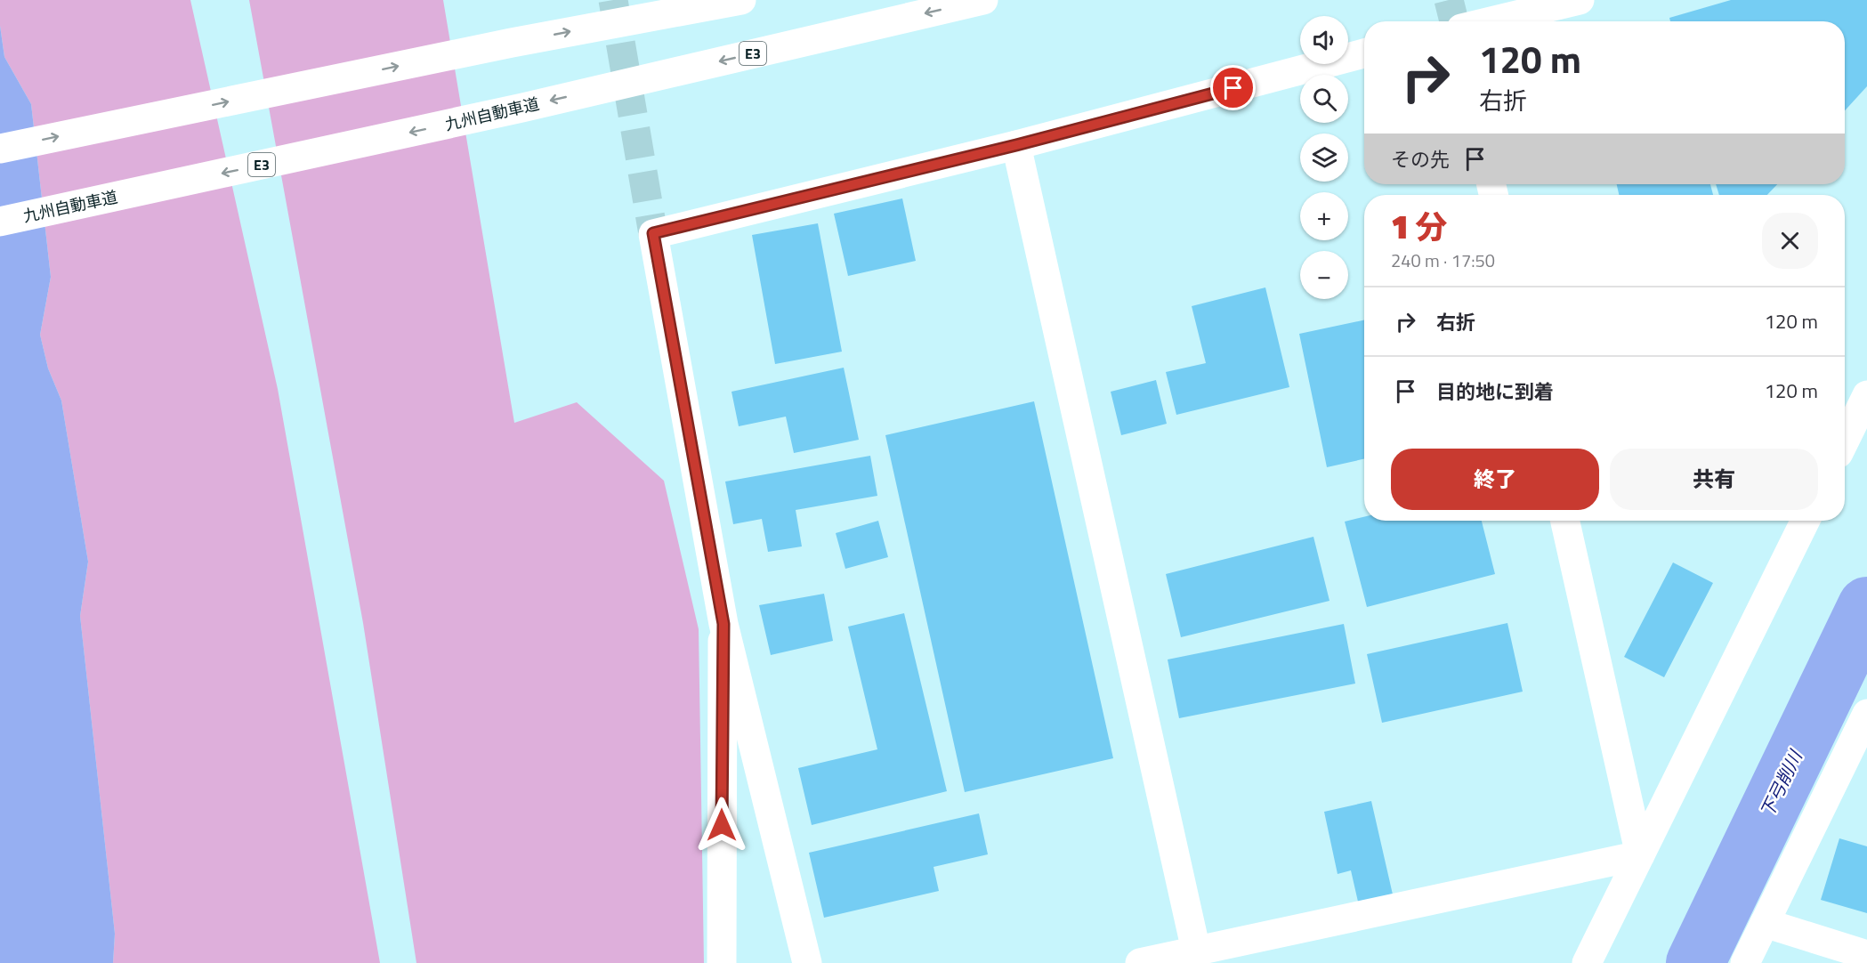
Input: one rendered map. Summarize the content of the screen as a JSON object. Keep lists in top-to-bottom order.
{
  "streets": {
    "main road": ["E3", "九州自動車道"]
  },
  "water": ["下弓削川"],
  "page": {
    "map_buttons": ["+", "−"],
    "turn": ["120 m", "右折"],
    "then": "その先",
    "heading": ["1 分", "240 m · 17:50"],
    "list": [
      {
        "name": "右折",
        "value": "120 m"
      },
      {
        "name": "目的地に到着",
        "value": "120 m"
      }
    ],
    "buttons": ["終了", "共有"]
  }
}
